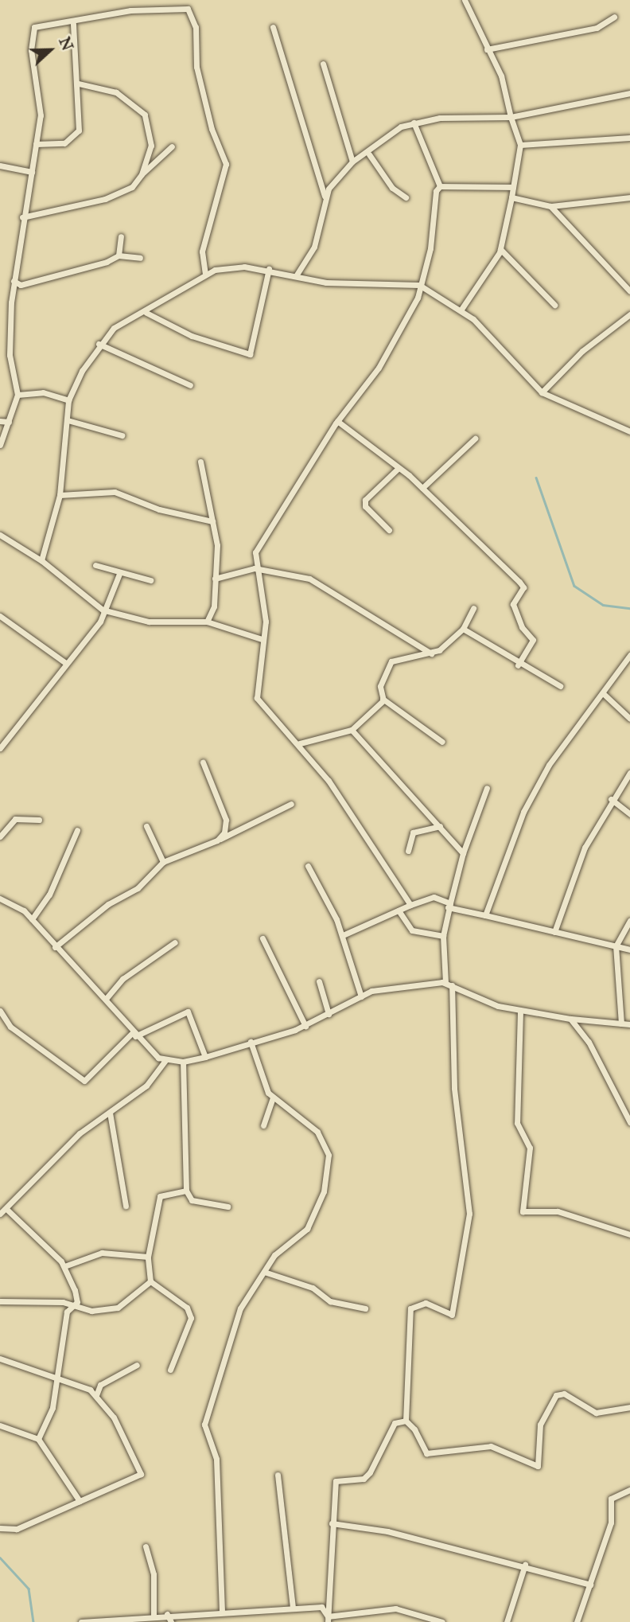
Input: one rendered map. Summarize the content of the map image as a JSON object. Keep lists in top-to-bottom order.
{
  "north": "right"
}
